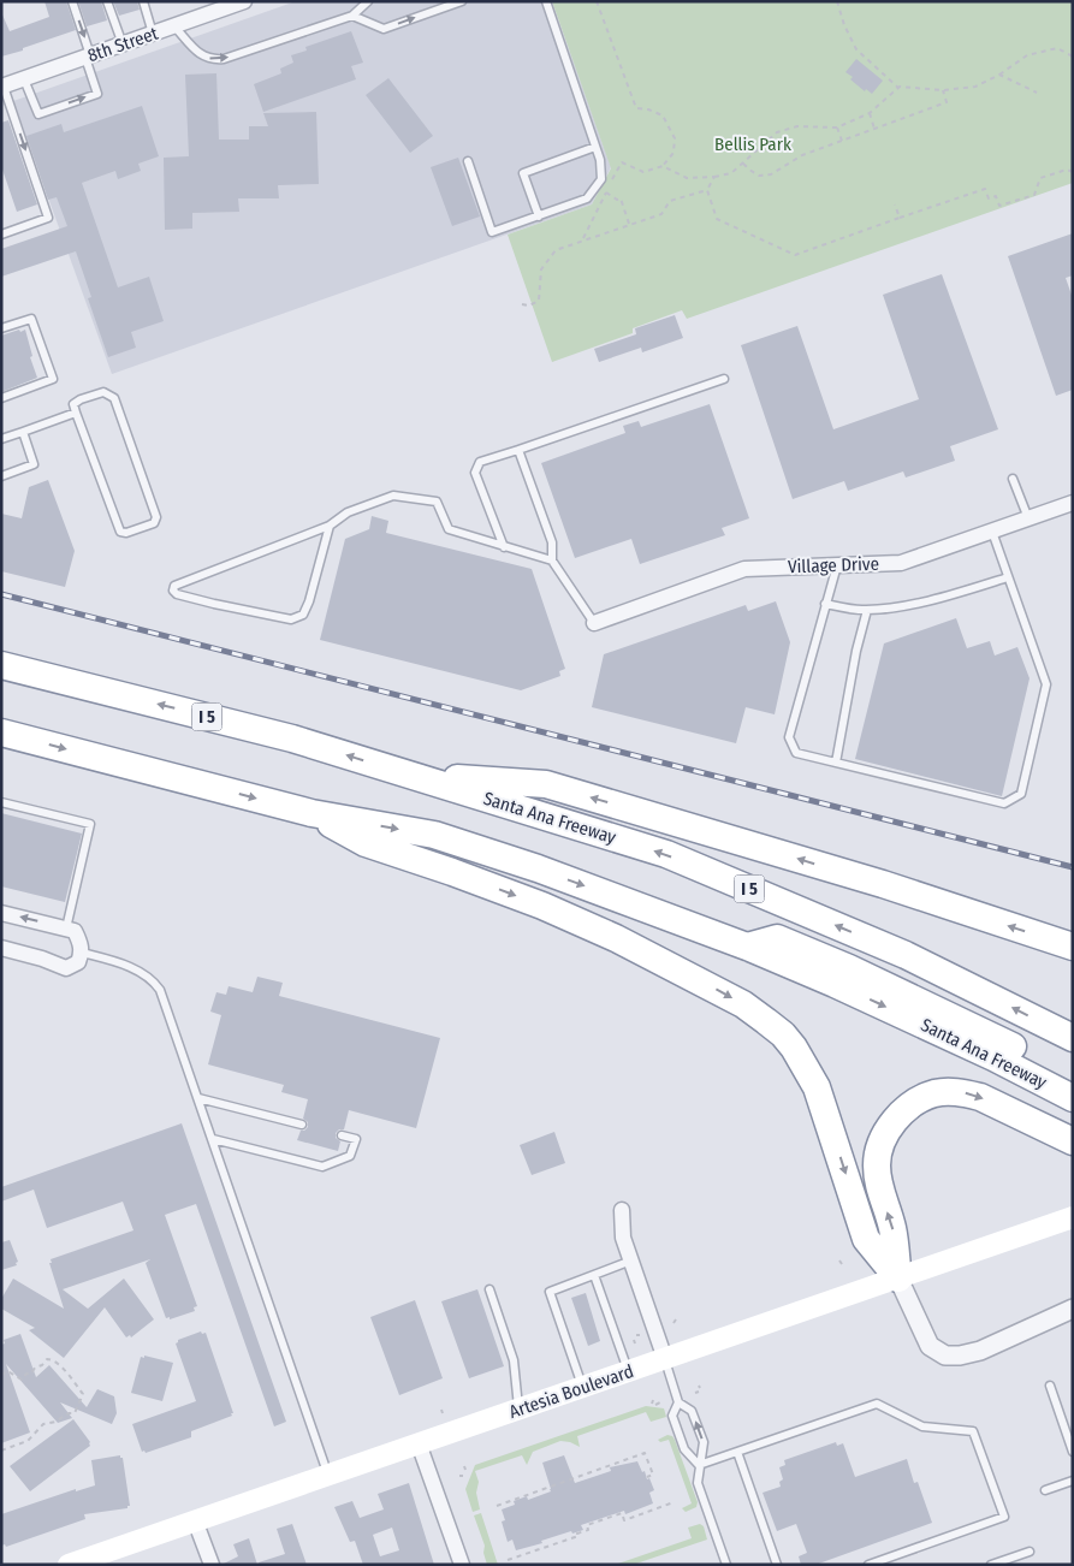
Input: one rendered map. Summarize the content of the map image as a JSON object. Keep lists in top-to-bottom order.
{
  "streets": {
    "highway": ["I 5", "Santa Ana Freeway"],
    "main road": ["Artesia Boulevard"],
    "street": ["8th Street", "Village Drive"]
  },
  "parks": ["Bellis Park"]
}
